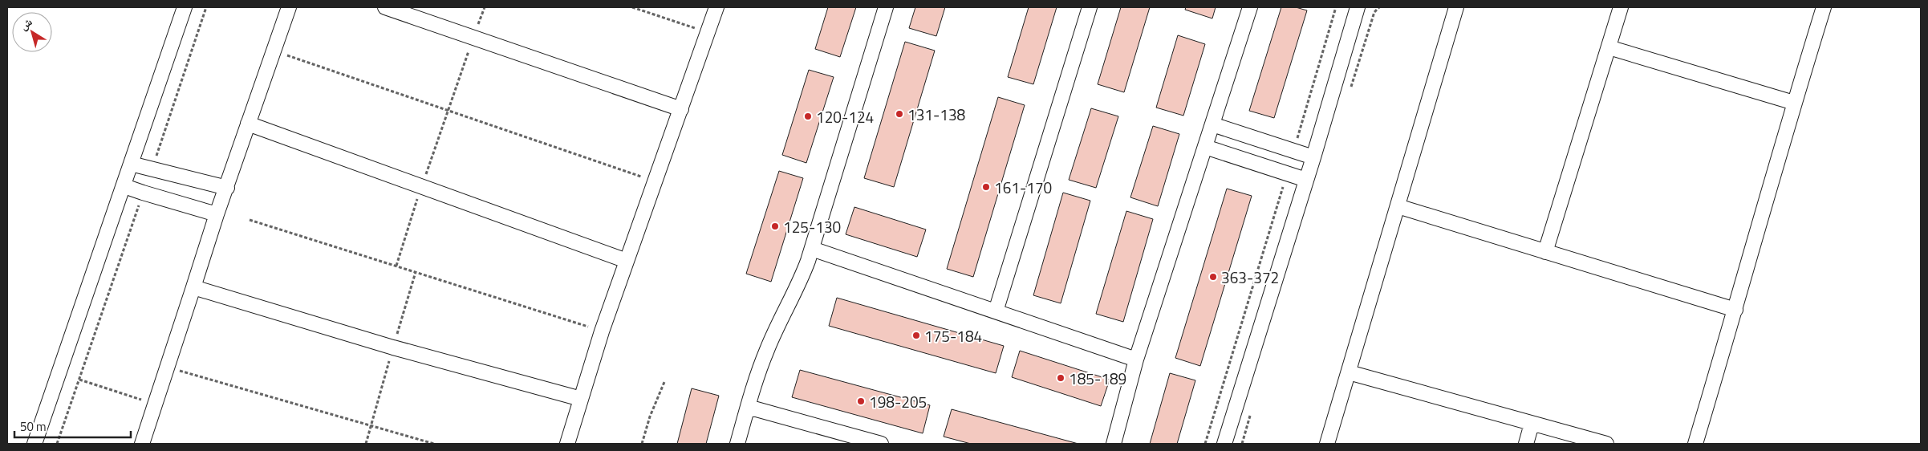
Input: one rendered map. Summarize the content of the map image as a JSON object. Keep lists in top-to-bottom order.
{
  "places": [
    "131-138",
    "120-124",
    "161-170",
    "125-130",
    "363-372",
    "175-184",
    "185-189",
    "198-205"
  ],
  "scale_bar": "50 m",
  "north": "top left"
}
